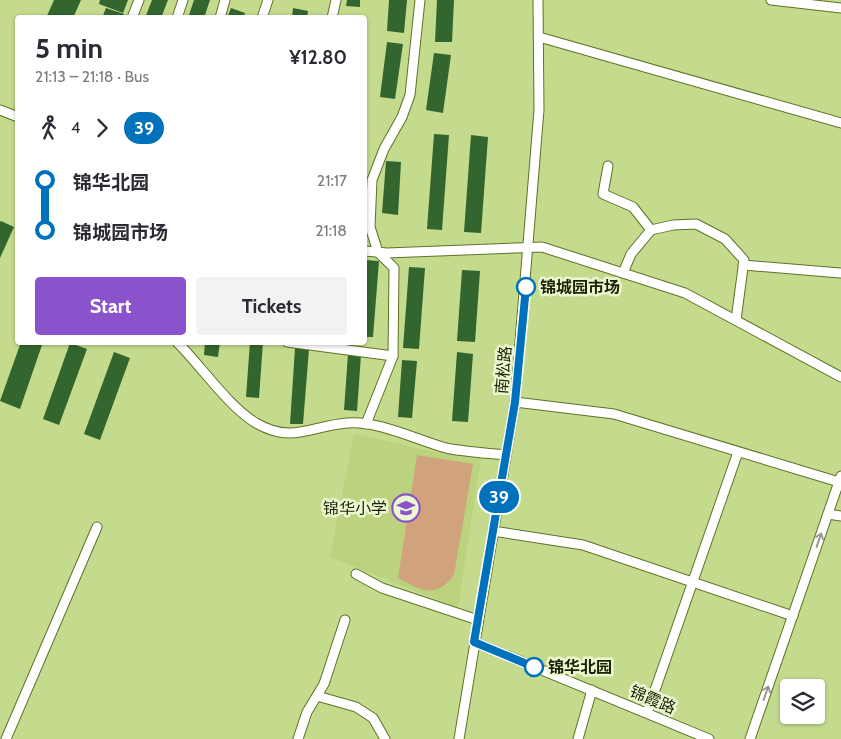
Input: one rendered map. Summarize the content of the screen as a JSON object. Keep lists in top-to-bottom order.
{
  "streets": {
    "street": ["南松路", "锦霞路"]
  },
  "crossings": [
    ["南松路", "锦霞路"]
  ],
  "places": {
    "other": ["锦城园市场", "锦华北园"],
    "school or university": ["锦华小学"]
  },
  "lines": ["bus line 39"],
  "page": {
    "on_map": "39",
    "heading": ["5 min", "21:13 – 21:18 · Bus", "¥12.80"],
    "legs": ["4", "39"],
    "list": [
      {
        "name": "锦华北园",
        "value": "21:17"
      },
      {
        "name": "锦城园市场",
        "value": "21:18"
      }
    ],
    "buttons": ["Start", "Tickets"]
  }
}
